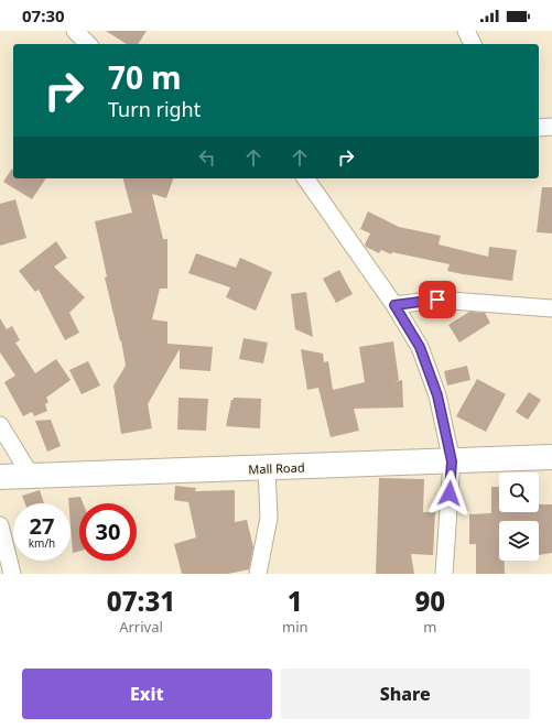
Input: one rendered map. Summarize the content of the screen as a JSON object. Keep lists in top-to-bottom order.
{
  "streets": {
    "street": ["Mall Road"]
  },
  "page": {
    "status": "07:30",
    "turn": ["70 m", "Turn right"],
    "speed": "27 km/h",
    "limit": "30",
    "eta": [
      "07:31",
      "Arrival",
      "1",
      "min",
      "90",
      "m"
    ],
    "buttons": ["Exit", "Share"]
  }
}
